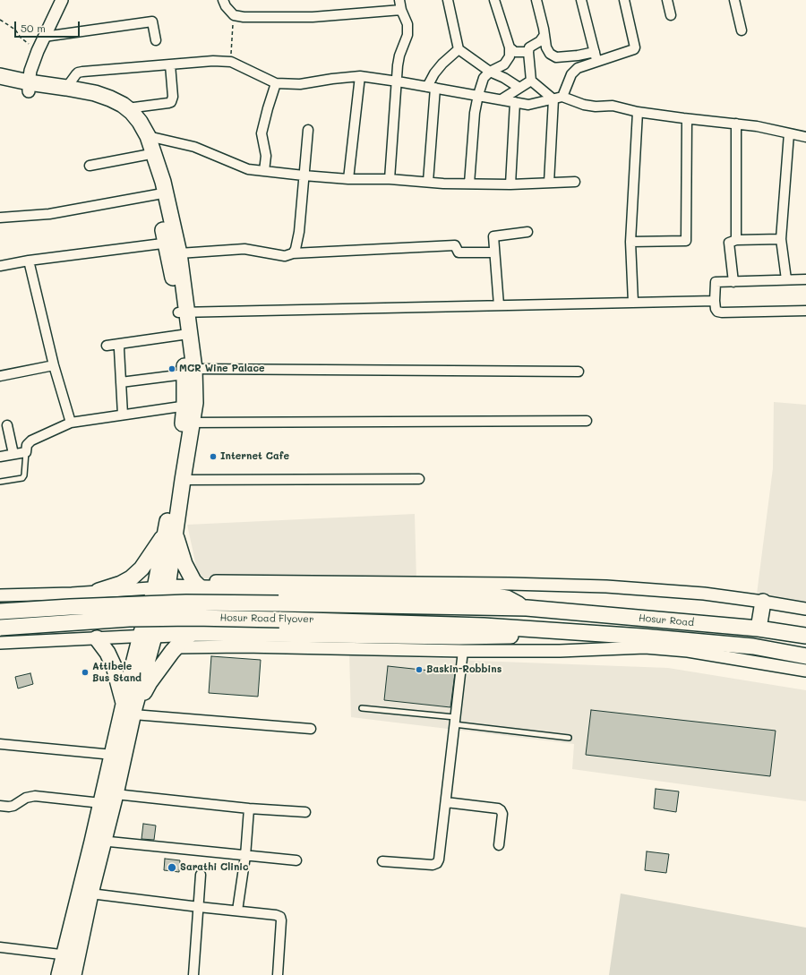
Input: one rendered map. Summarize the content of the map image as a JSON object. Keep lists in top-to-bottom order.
{
  "streets": {
    "main road": ["Hosur Road Flyover", "Hosur Road"]
  },
  "crossings": [
    ["Hosur Road Flyover", "Hosur Road"]
  ],
  "places": [
    "MCR Wine Palace",
    "Internet Cafe",
    "Baskin-Robbins",
    "Attibele Bus Stand",
    "Sarathi Clinic"
  ],
  "scale_bar": "50 m"
}
